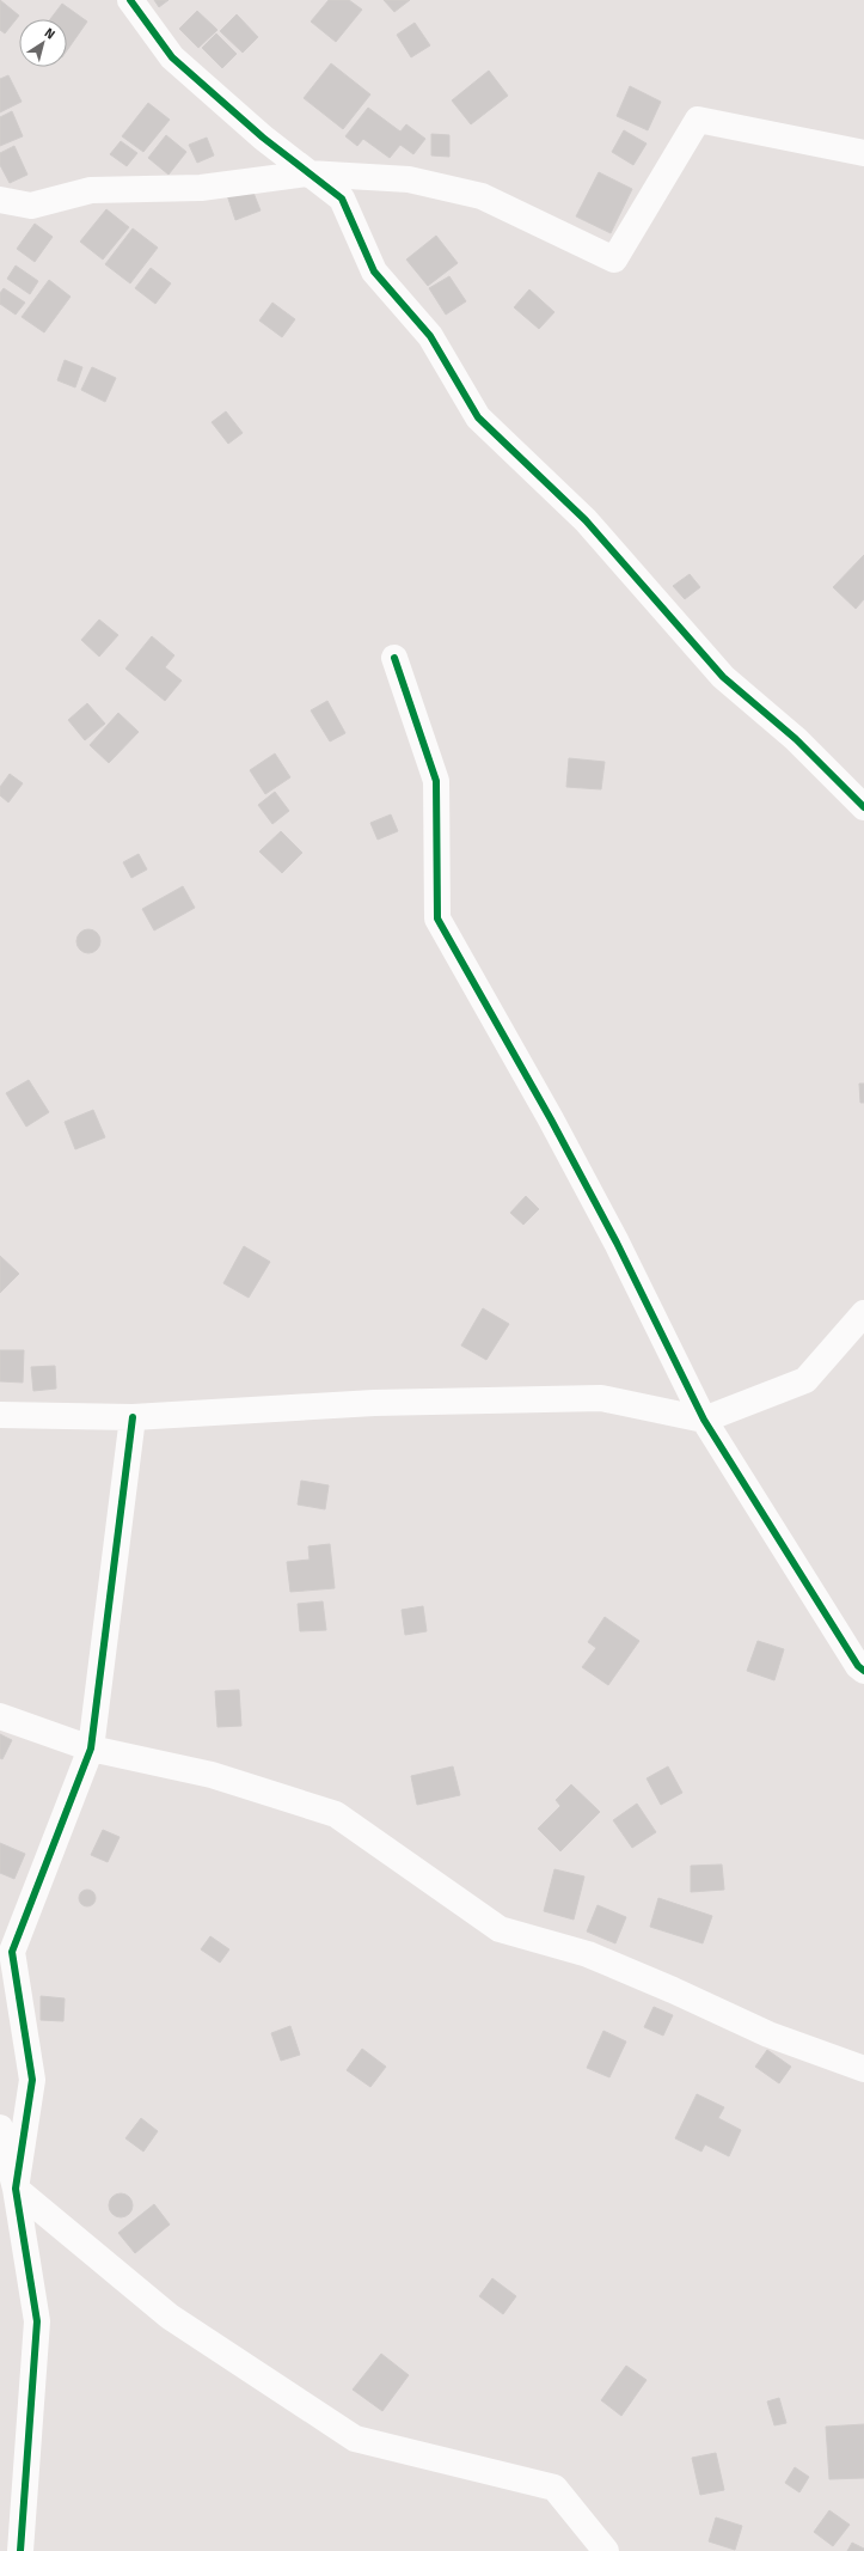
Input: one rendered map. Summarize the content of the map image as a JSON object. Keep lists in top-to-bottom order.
{
  "north": "top right"
}
